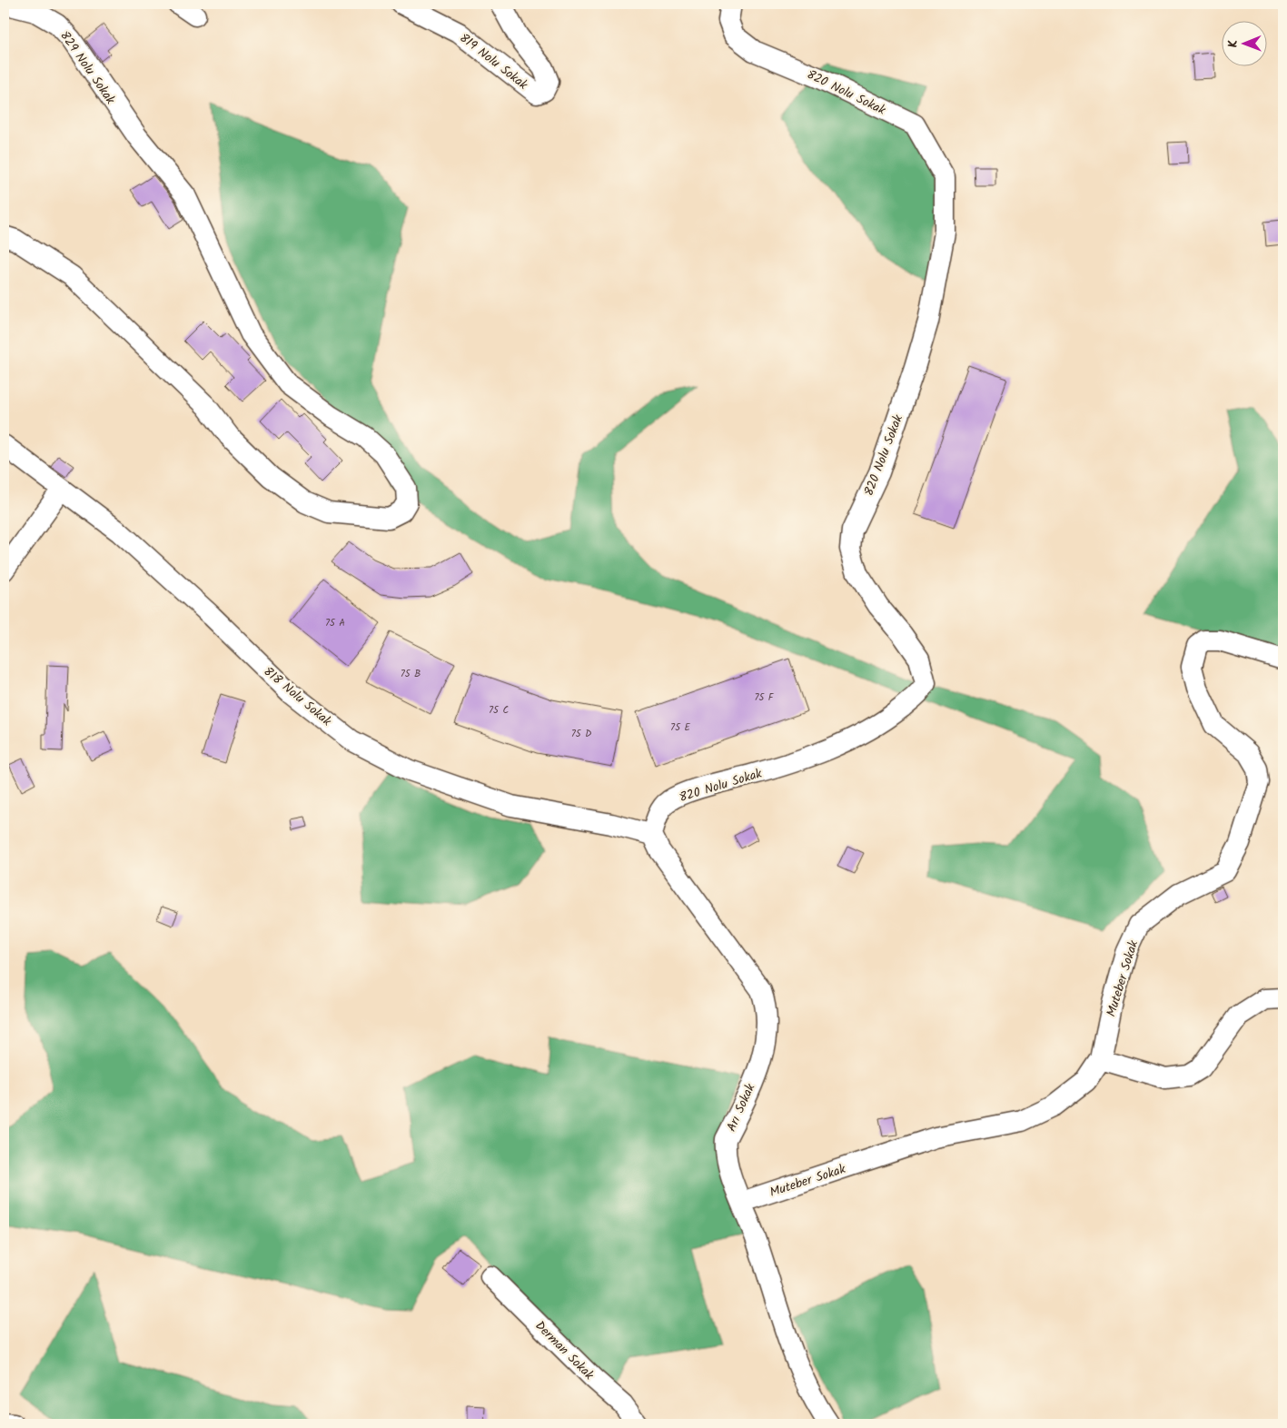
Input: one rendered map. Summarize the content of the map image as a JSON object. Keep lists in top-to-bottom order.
{
  "streets": {
    "street": [
      "819 Nolu Sokak",
      "829 Nolu Sokak",
      "820 Nolu Sokak",
      "818 Nolu Sokak",
      "Muteber Sokak",
      "Arı Sokak",
      "Derman Sokak"
    ]
  },
  "crossings": [
    ["820 Nolu Sokak", "818 Nolu Sokak"],
    ["820 Nolu Sokak", "Arı Sokak"],
    ["818 Nolu Sokak", "Arı Sokak"],
    ["Muteber Sokak", "Arı Sokak"]
  ],
  "house_numbers": [
    "75 A",
    "75 B",
    "75 F",
    "75 C",
    "75 E",
    "75 D"
  ],
  "north": "left"
}
